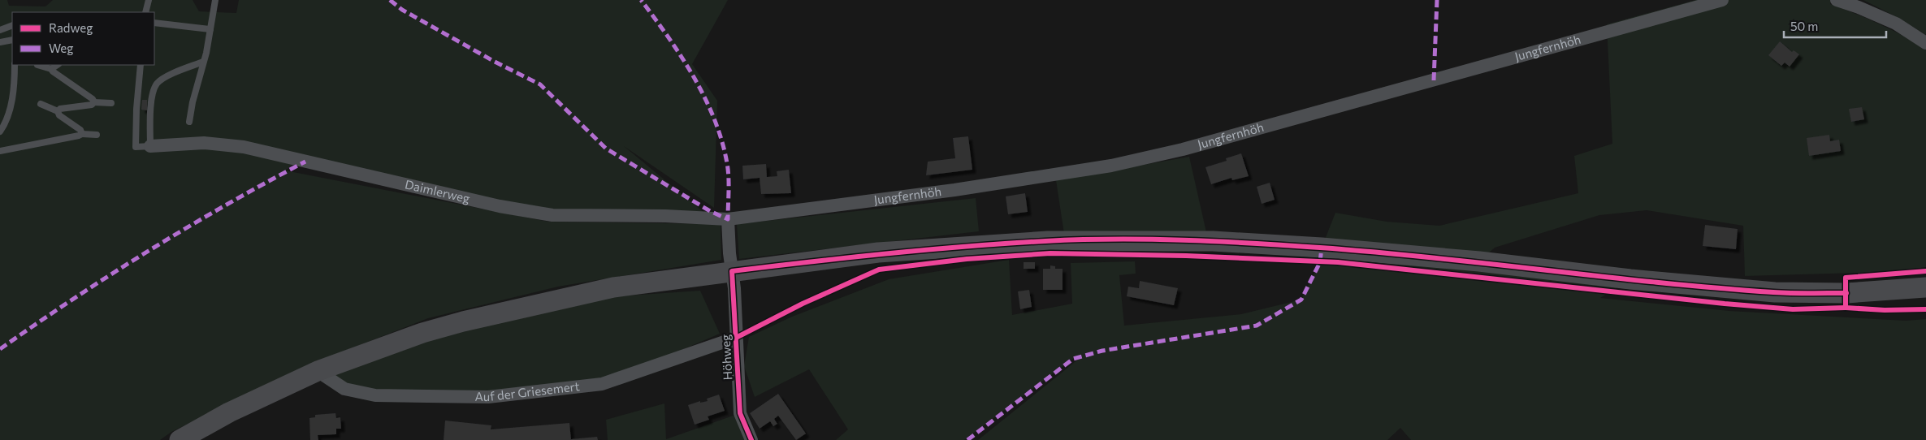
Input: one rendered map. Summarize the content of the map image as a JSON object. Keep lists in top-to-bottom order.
{
  "streets": {
    "street": [
      "Jungfernhöh",
      "Daimlerweg",
      "Höhweg",
      "Auf der Griesemert"
    ]
  },
  "crossings": [
    ["Jungfernhöh", "Daimlerweg"],
    ["Jungfernhöh", "Höhweg"],
    ["Daimlerweg", "Höhweg"],
    ["Höhweg", "Auf der Griesemert"]
  ],
  "legend": ["Radweg", "Weg"],
  "scale_bar": "50 m"
}
